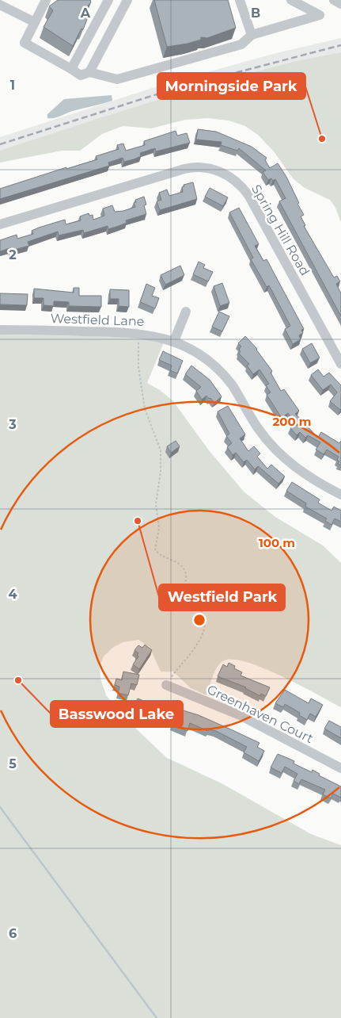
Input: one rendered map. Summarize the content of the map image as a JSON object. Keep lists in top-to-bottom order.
{
  "streets": {
    "street": ["Spring Hill Road", "Westfield Lane", "Greenhaven Court"]
  },
  "places": ["Morningside Park", "Westfield Park", "Basswood Lake"],
  "grid": {
    "columns": ["A", "B"],
    "rows": [
      "1",
      "2",
      "3",
      "4",
      "5",
      "6"
    ]
  },
  "rings": ["200 m", "100 m"]
}
